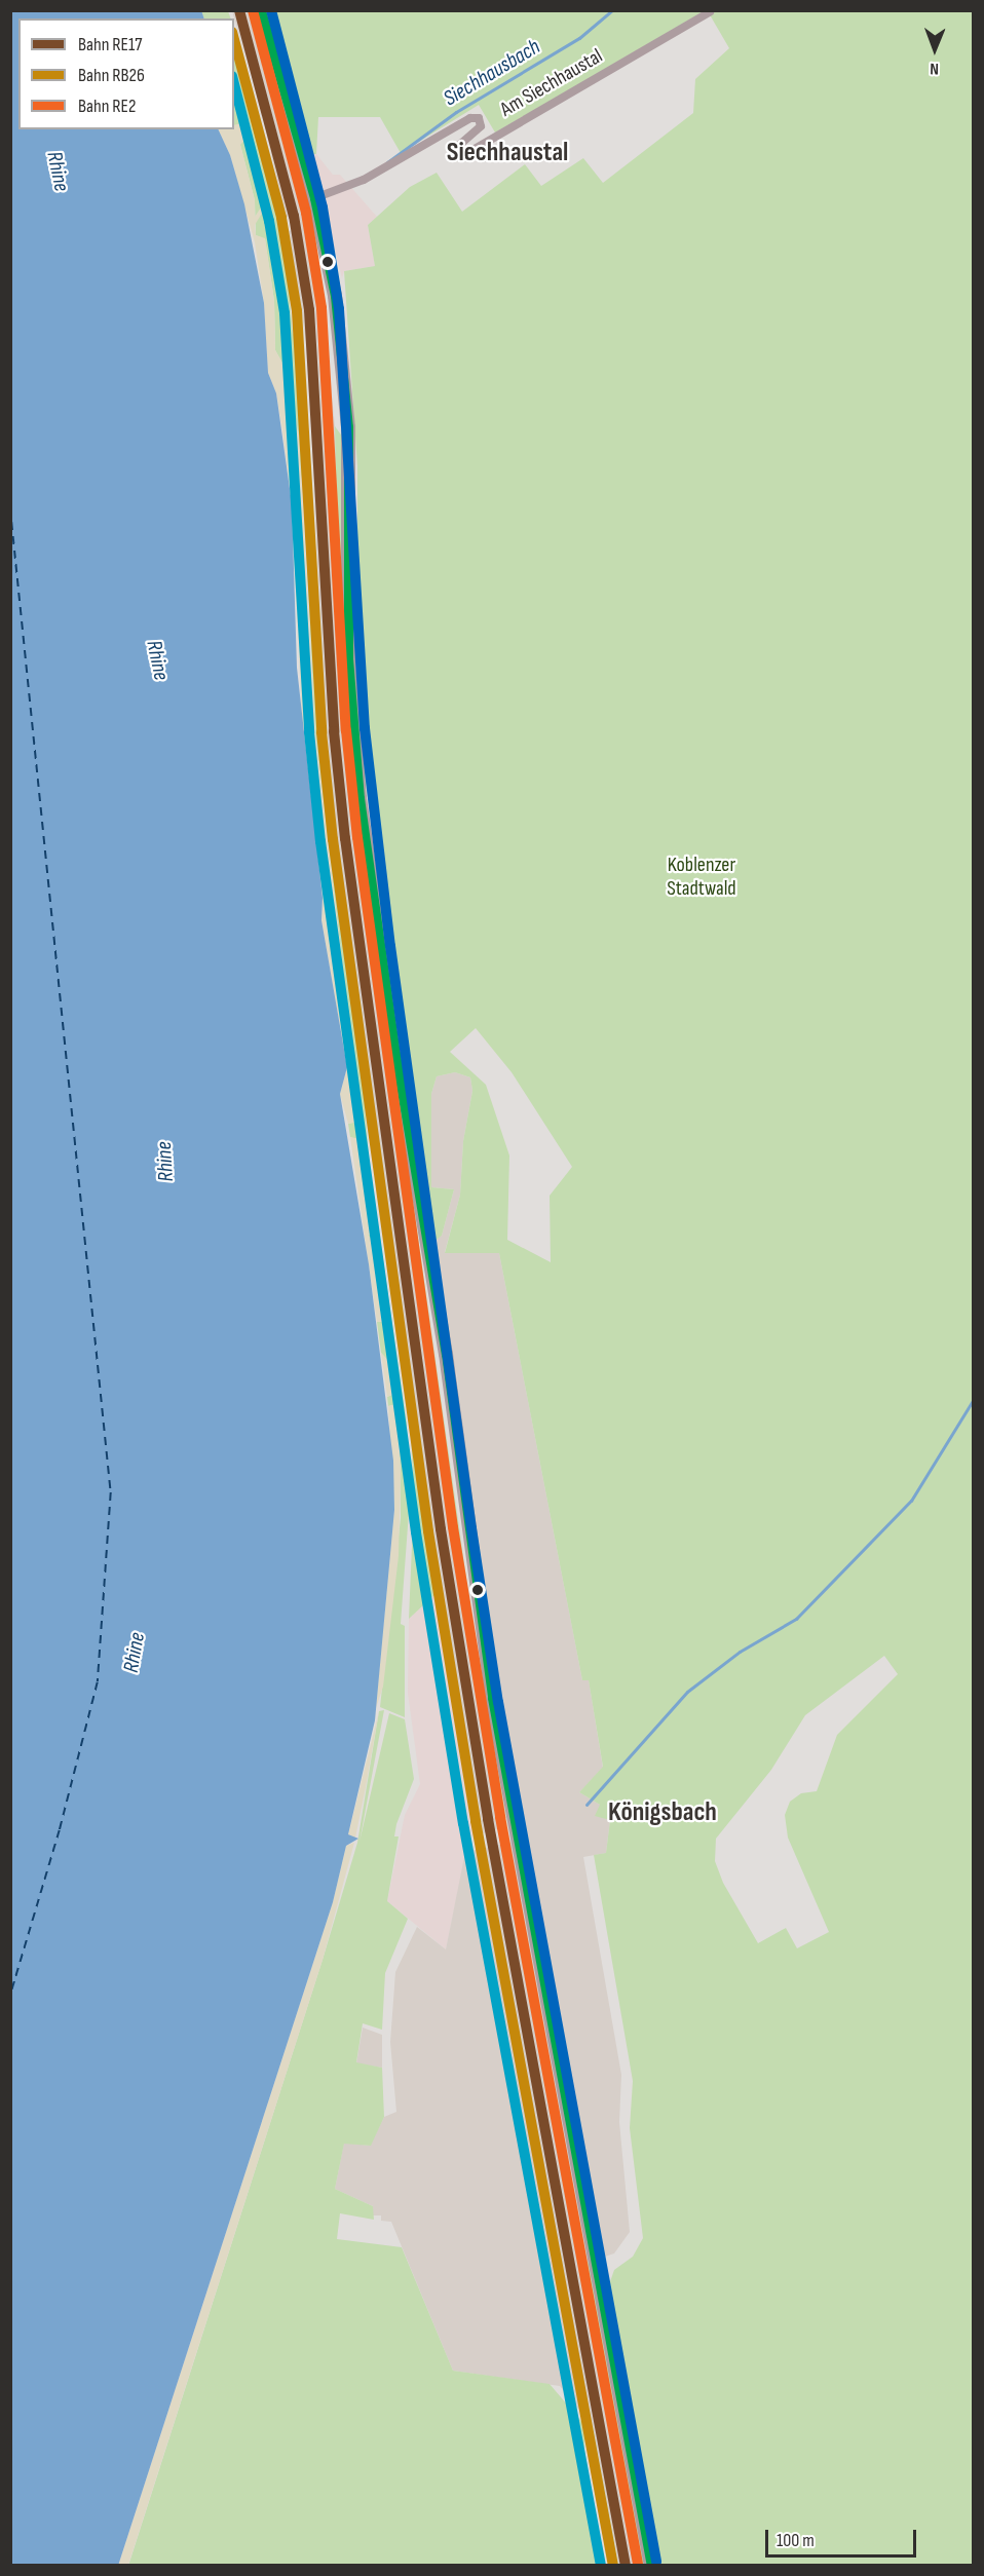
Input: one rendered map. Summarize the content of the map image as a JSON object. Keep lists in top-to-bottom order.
{
  "streets": {
    "street": ["Am Siechhaustal"]
  },
  "districts": ["Siechhaustal", "Königsbach"],
  "water": ["Siechhausbach", "Rhine"],
  "parks": ["Koblenzer Stadtwald"],
  "lines": ["rail line RE17", "rail line RE2", "rail line RB26"],
  "legend": ["Bahn RE17", "Bahn RB26", "Bahn RE2"],
  "scale_bar": "100 m",
  "north": "bottom"
}
